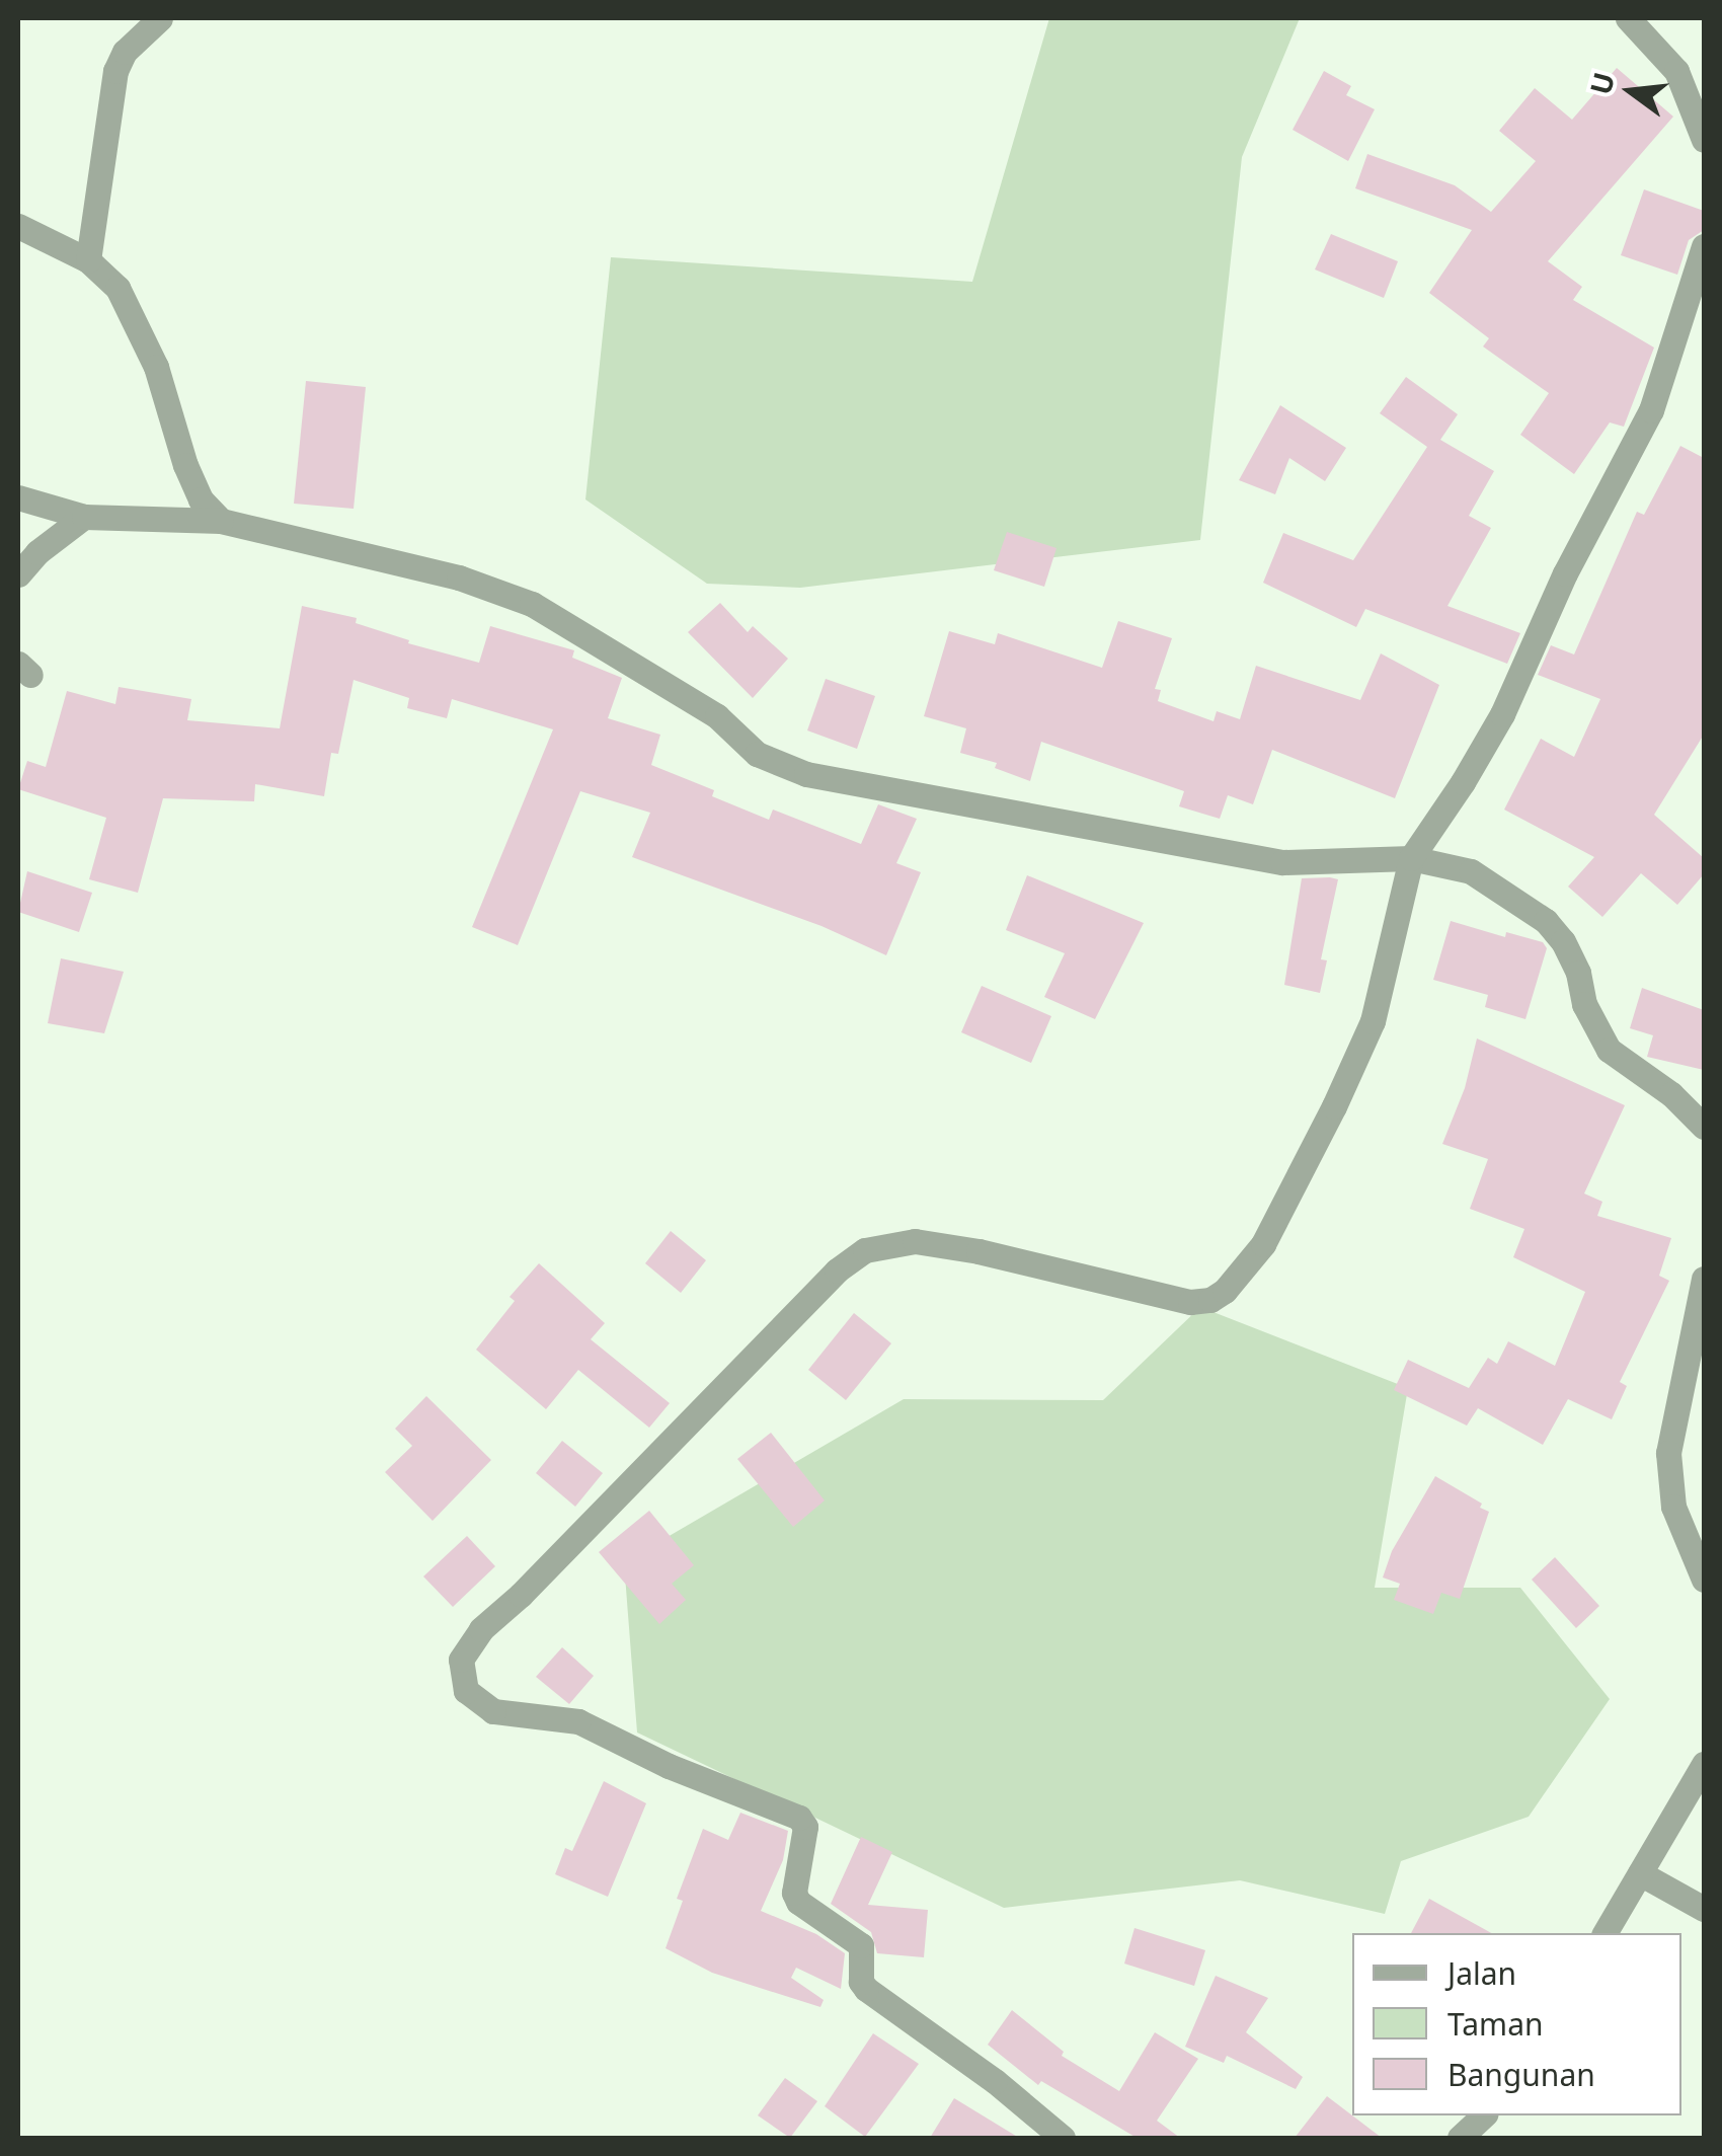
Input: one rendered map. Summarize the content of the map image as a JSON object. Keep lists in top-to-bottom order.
{
  "legend": ["Jalan", "Taman", "Bangunan"],
  "north": "left"
}
